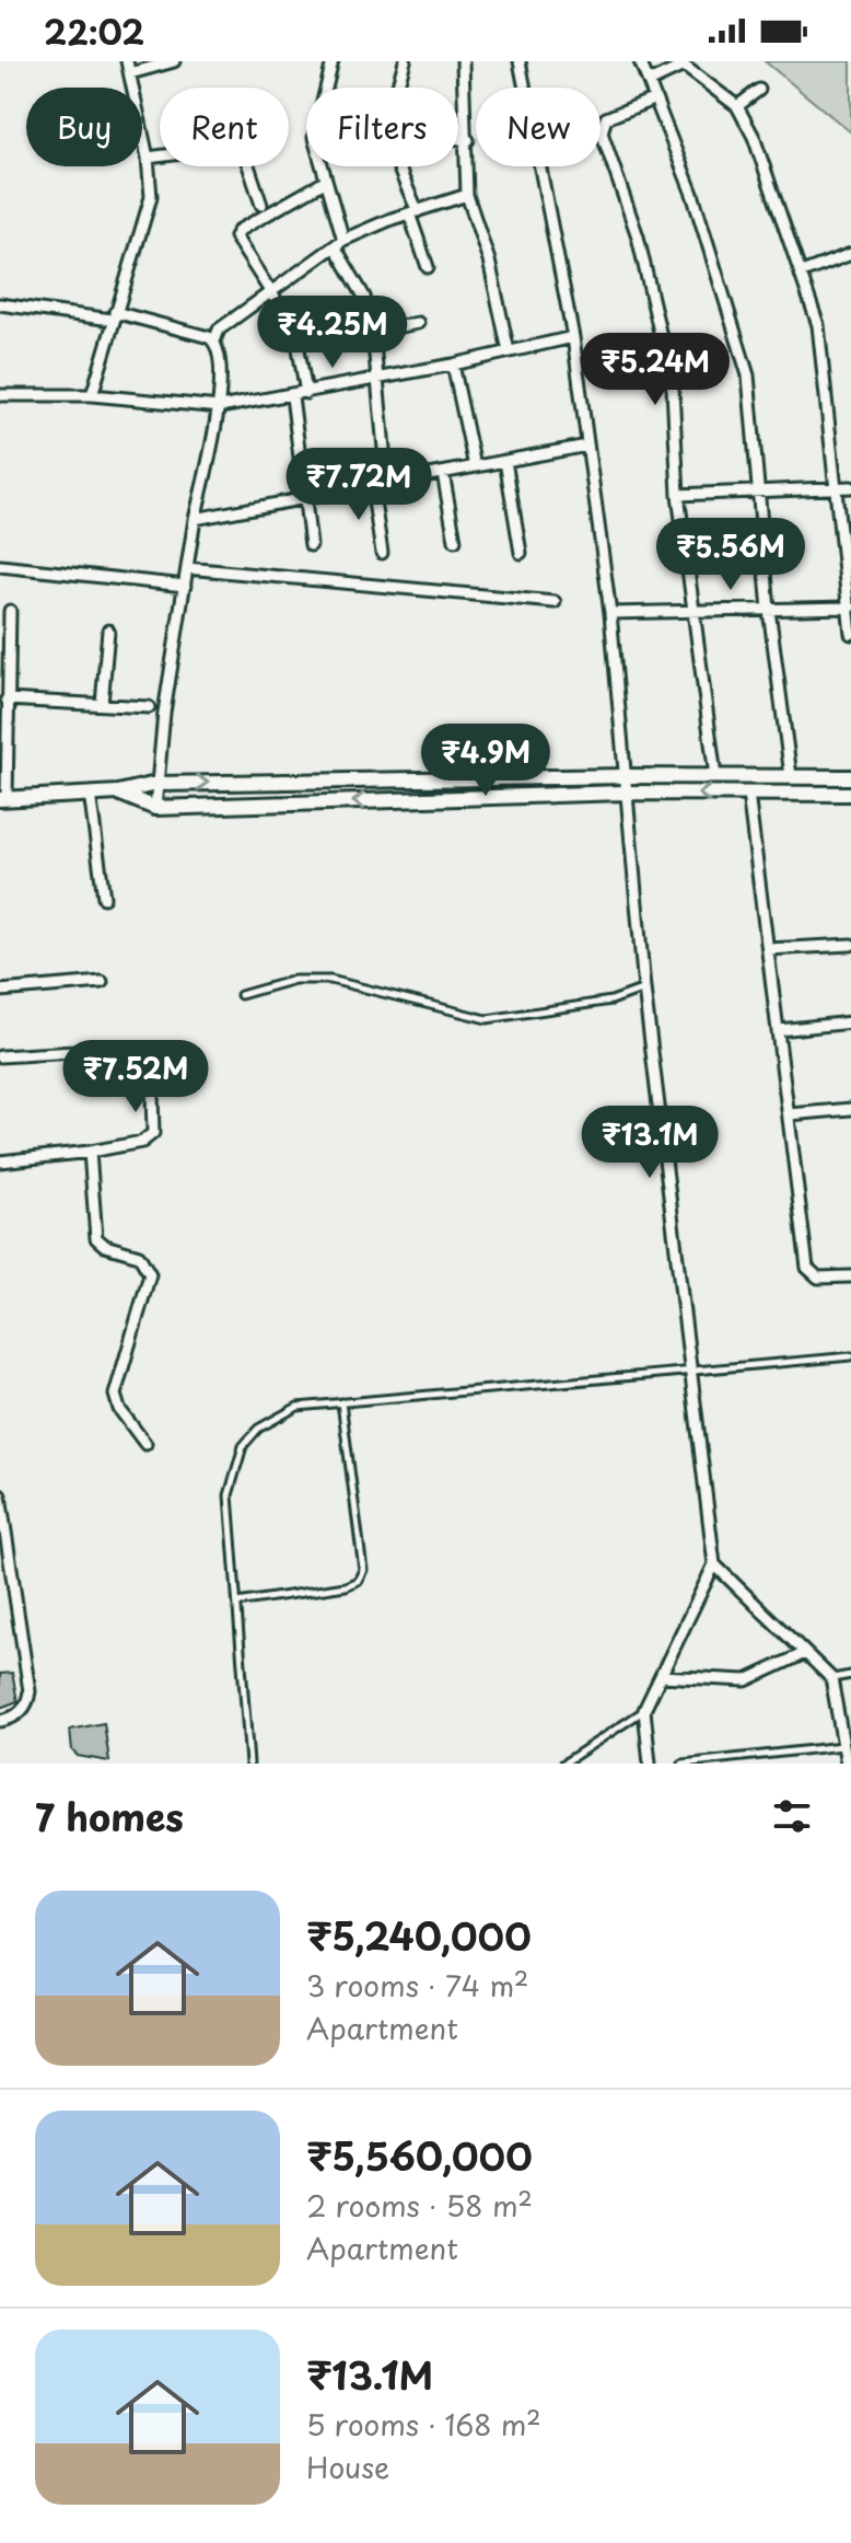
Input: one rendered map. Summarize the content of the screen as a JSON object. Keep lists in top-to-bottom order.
{
  "page": {
    "status": "22:02",
    "chip": [
      "Buy",
      "Rent",
      "Filters",
      "New"
    ],
    "price": [
      "₹4.25M",
      "₹5.24M",
      "₹7.72M",
      "₹5.56M",
      "₹4.9M",
      "₹7.52M",
      "₹13.1M"
    ],
    "heading": "7 homes",
    "list": [
      {
        "name": "₹5,240,000",
        "note": "3 rooms · 74 m² · Apartment"
      },
      {
        "name": "₹5,560,000",
        "note": "2 rooms · 58 m² · Apartment"
      },
      {
        "name": "₹13.1M",
        "note": "5 rooms · 168 m² · House"
      }
    ]
  }
}
